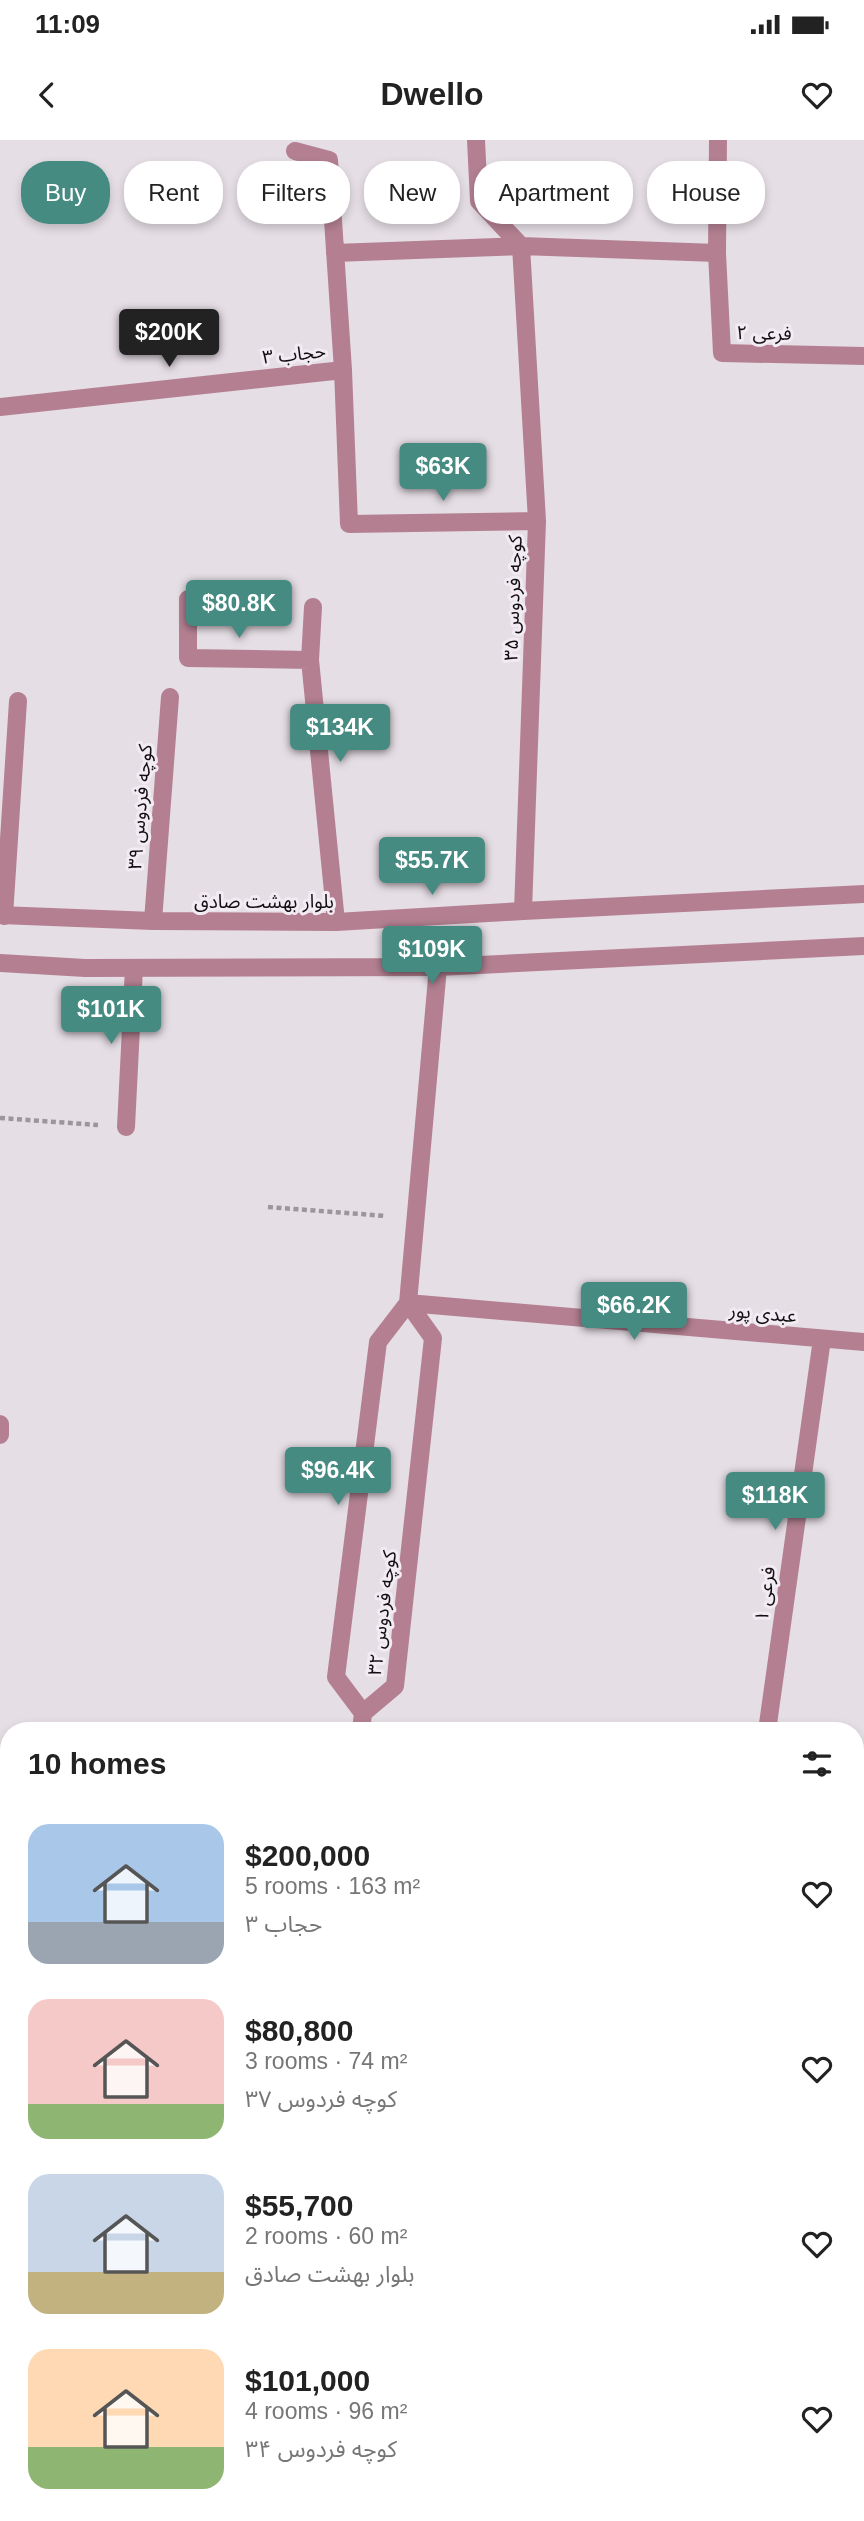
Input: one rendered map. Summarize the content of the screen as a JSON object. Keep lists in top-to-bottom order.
{
  "streets": {
    "street": [
      "فرعی ۲",
      "حجاب ۳",
      "کوچه فردوس ۳۵",
      "کوچه فردوس ۳۹",
      "بلوار بهشت صادق",
      "عبدی پور",
      "فرعی ۱",
      "کوچه فردوس ۳۲"
    ]
  },
  "crossings": [
    ["کوچه فردوس ۳۵", "بلوار بهشت صادق"],
    ["کوچه فردوس ۳۹", "بلوار بهشت صادق"],
    ["عبدی پور", "فرعی ۱"],
    ["عبدی پور", "کوچه فردوس ۳۲"]
  ],
  "page": {
    "status": "11:09",
    "header": "Dwello",
    "chip": [
      "Buy",
      "Rent",
      "Filters",
      "New",
      "Apartment",
      "House"
    ],
    "price": [
      "$200K",
      "$63K",
      "$80.8K",
      "$134K",
      "$55.7K",
      "$109K",
      "$101K",
      "$66.2K",
      "$96.4K",
      "$118K"
    ],
    "heading": "10 homes",
    "list": [
      {
        "name": "$200,000",
        "note": "5 rooms · 163 m² · حجاب ۳"
      },
      {
        "name": "$80,800",
        "note": "3 rooms · 74 m² · کوچه فردوس ۳۷"
      },
      {
        "name": "$55,700",
        "note": "2 rooms · 60 m² · بلوار بهشت صادق"
      },
      {
        "name": "$101,000",
        "note": "4 rooms · 96 m² · کوچه فردوس ۳۴"
      }
    ]
  }
}
